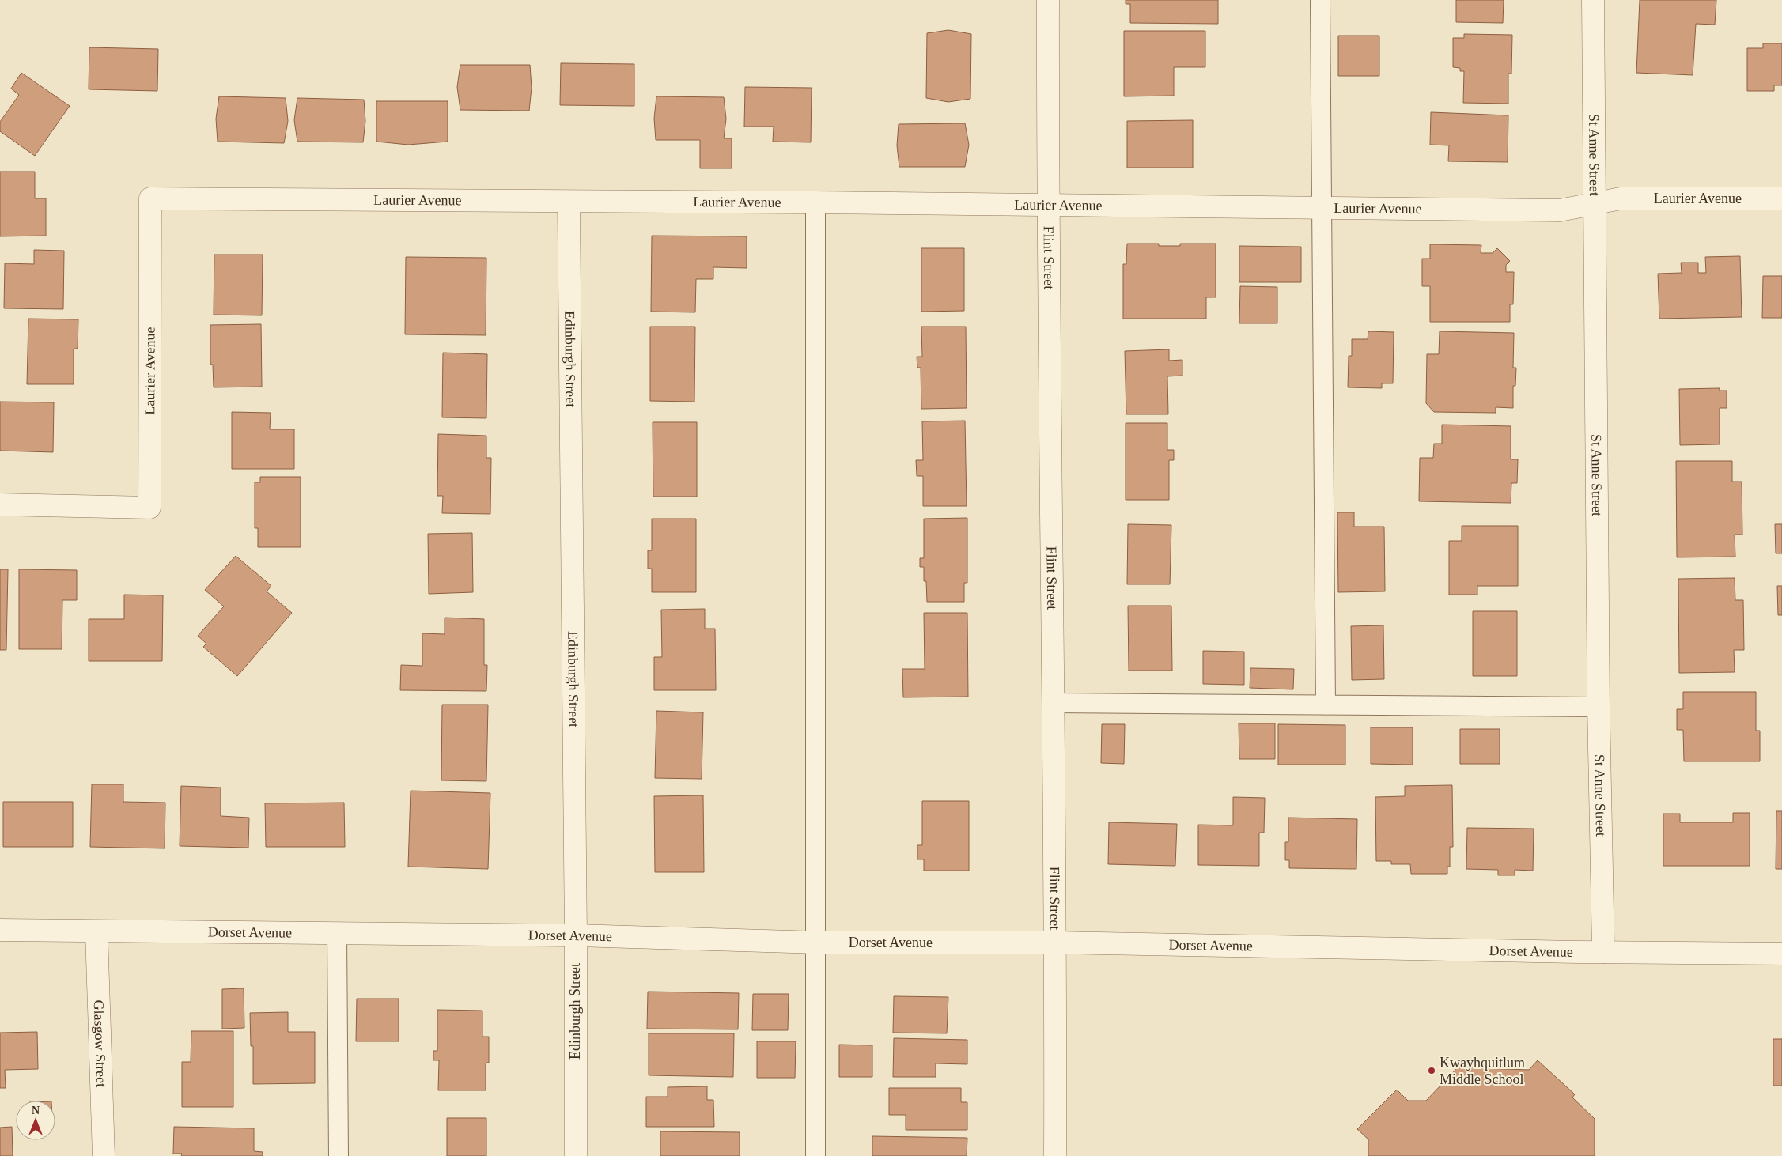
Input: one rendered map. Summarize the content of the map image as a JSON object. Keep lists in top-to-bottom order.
{
  "streets": {
    "street": [
      "St Anne Street",
      "Laurier Avenue",
      "Flint Street",
      "Edinburgh Street",
      "Dorset Avenue",
      "Glasgow Street"
    ]
  },
  "crossings": [
    ["St Anne Street", "Laurier Avenue"],
    ["St Anne Street", "Dorset Avenue"],
    ["Laurier Avenue", "Flint Street"],
    ["Laurier Avenue", "Edinburgh Street"],
    ["Flint Street", "Dorset Avenue"],
    ["Edinburgh Street", "Dorset Avenue"],
    ["Dorset Avenue", "Glasgow Street"]
  ],
  "places": ["Kwayhquitlum Middle School"],
  "north": "top"
}
